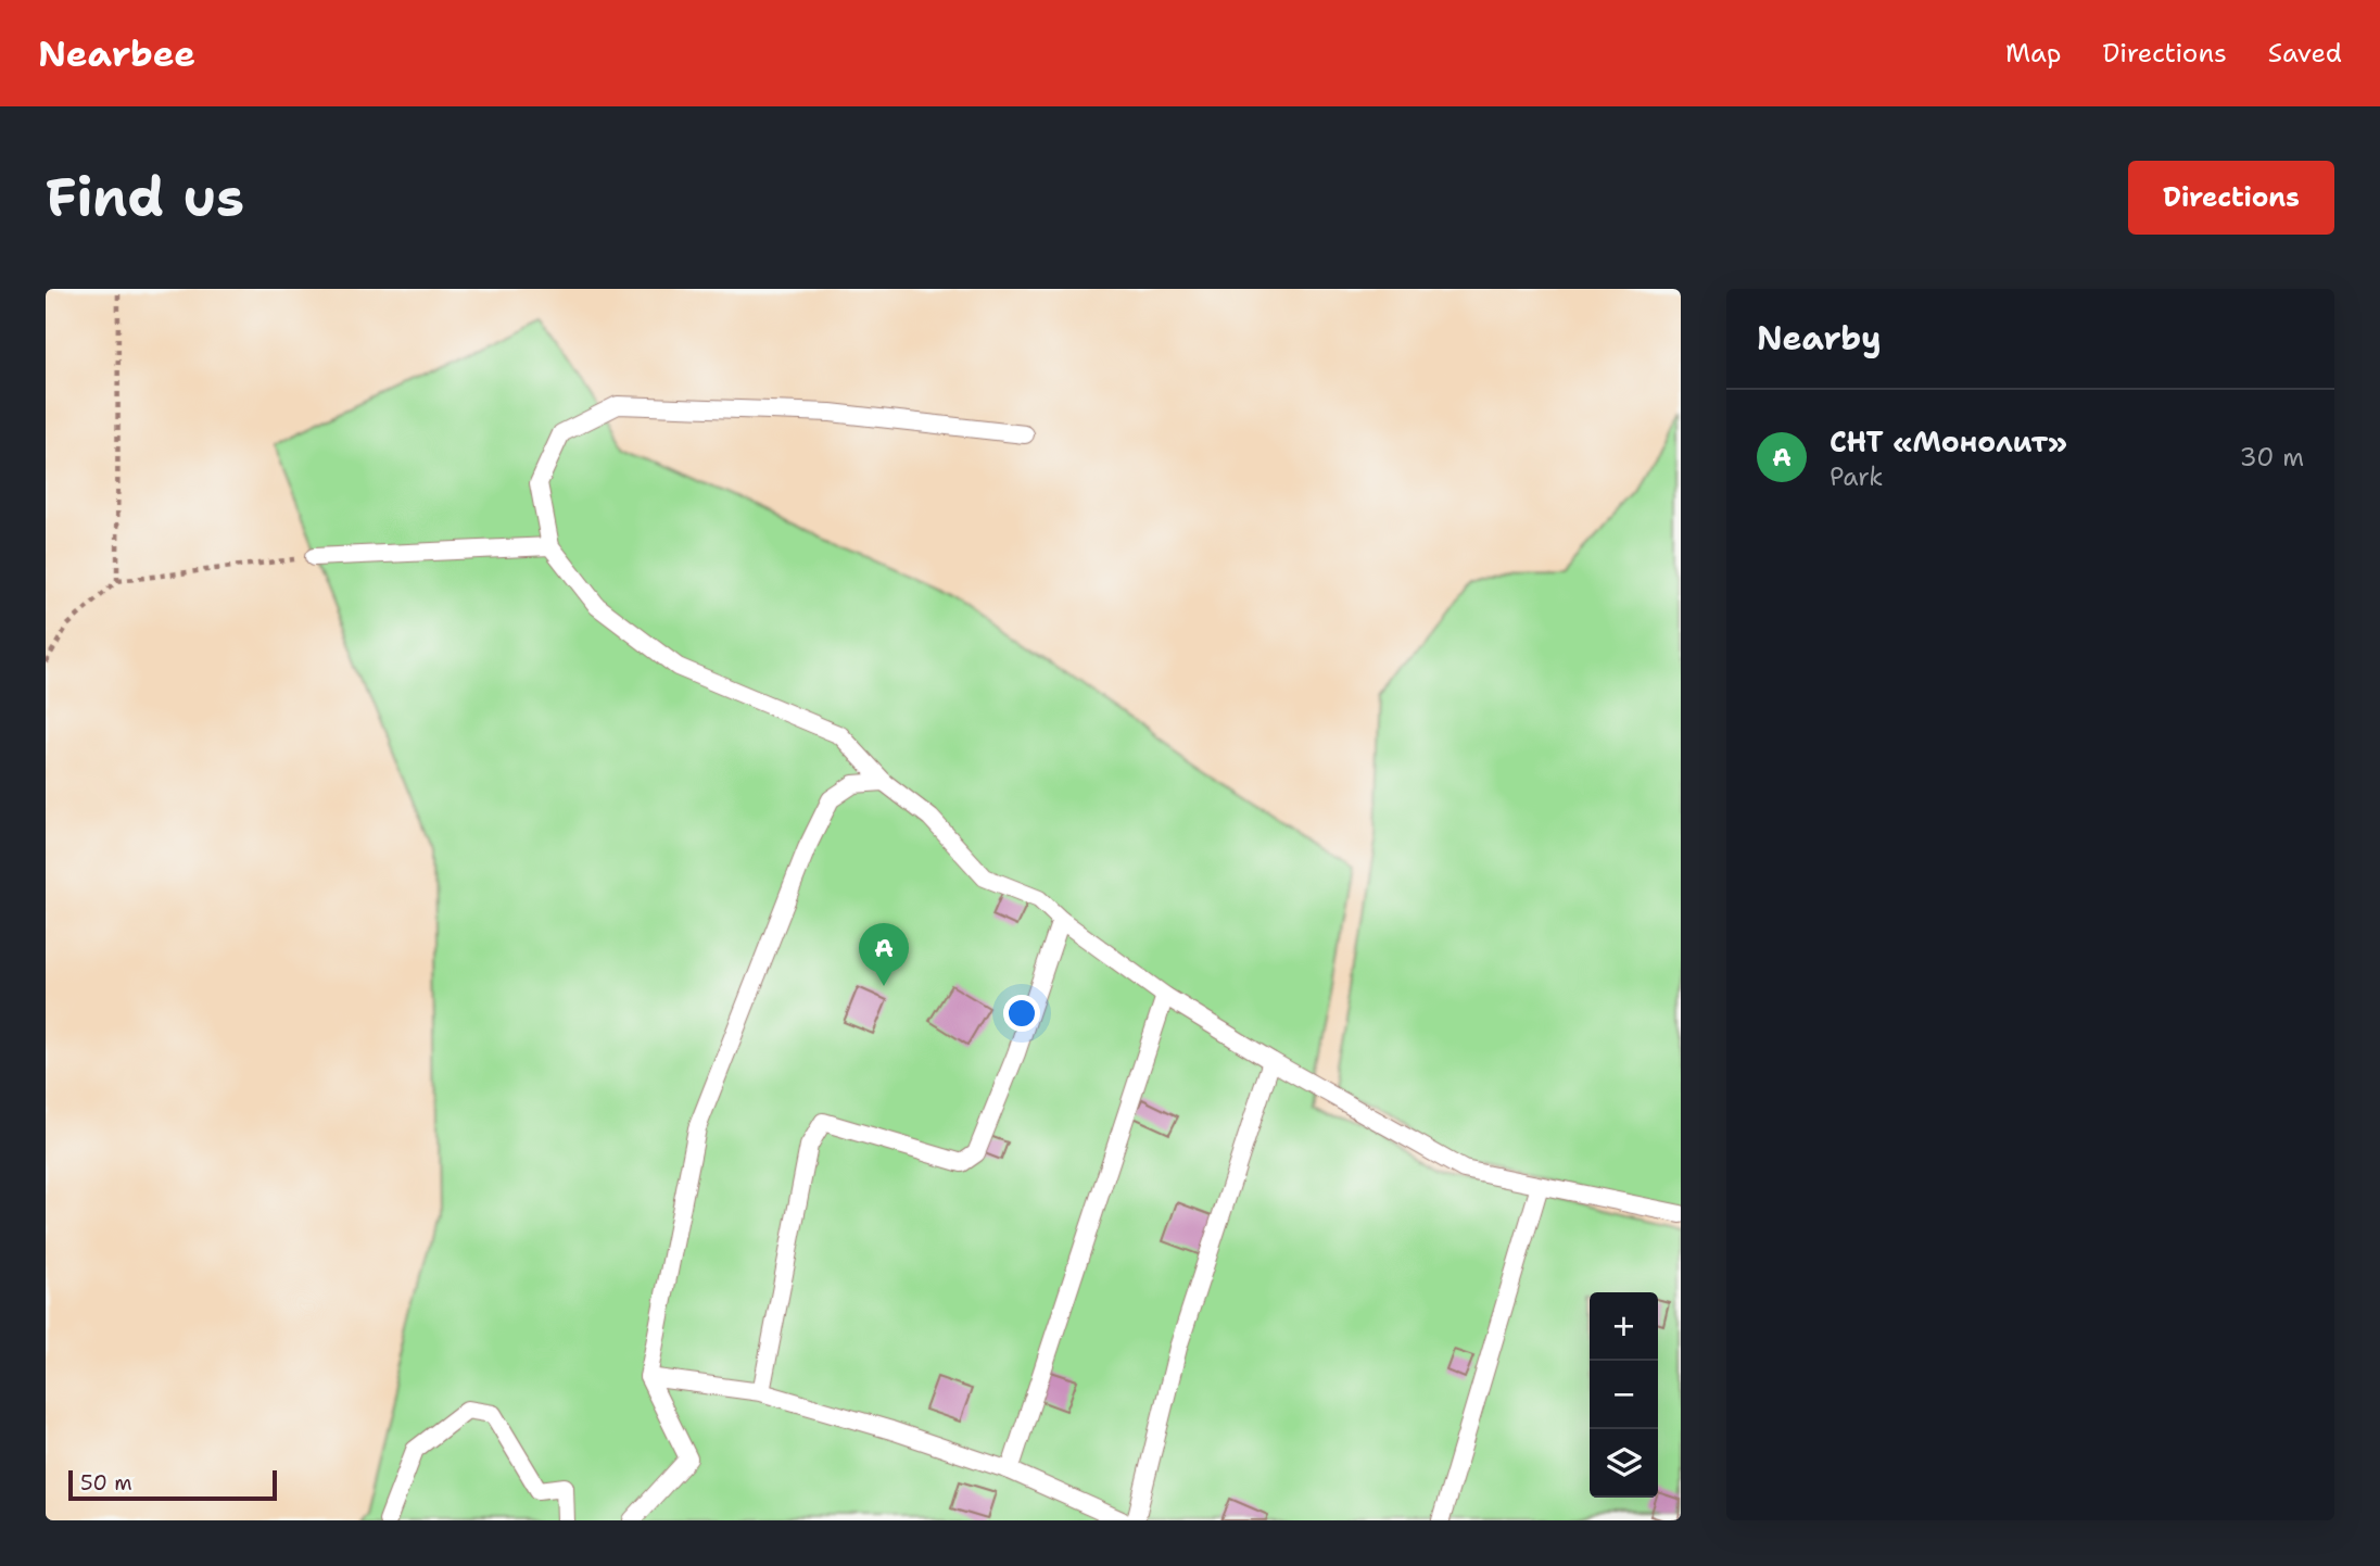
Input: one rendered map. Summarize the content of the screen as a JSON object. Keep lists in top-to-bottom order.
{
  "scale_bar": "50 m",
  "page": {
    "header": "Nearbee",
    "nav": ["Map", "Directions", "Saved"],
    "buttons": "Directions",
    "title": "Find us",
    "heading": "Nearby",
    "list": [
      {
        "mark": "A",
        "name": "СНТ «Монолит»",
        "note": "Park",
        "value": "30 m"
      }
    ],
    "pins": "A",
    "map_buttons": ["+", "−"],
    "scale": "50 m"
  }
}
